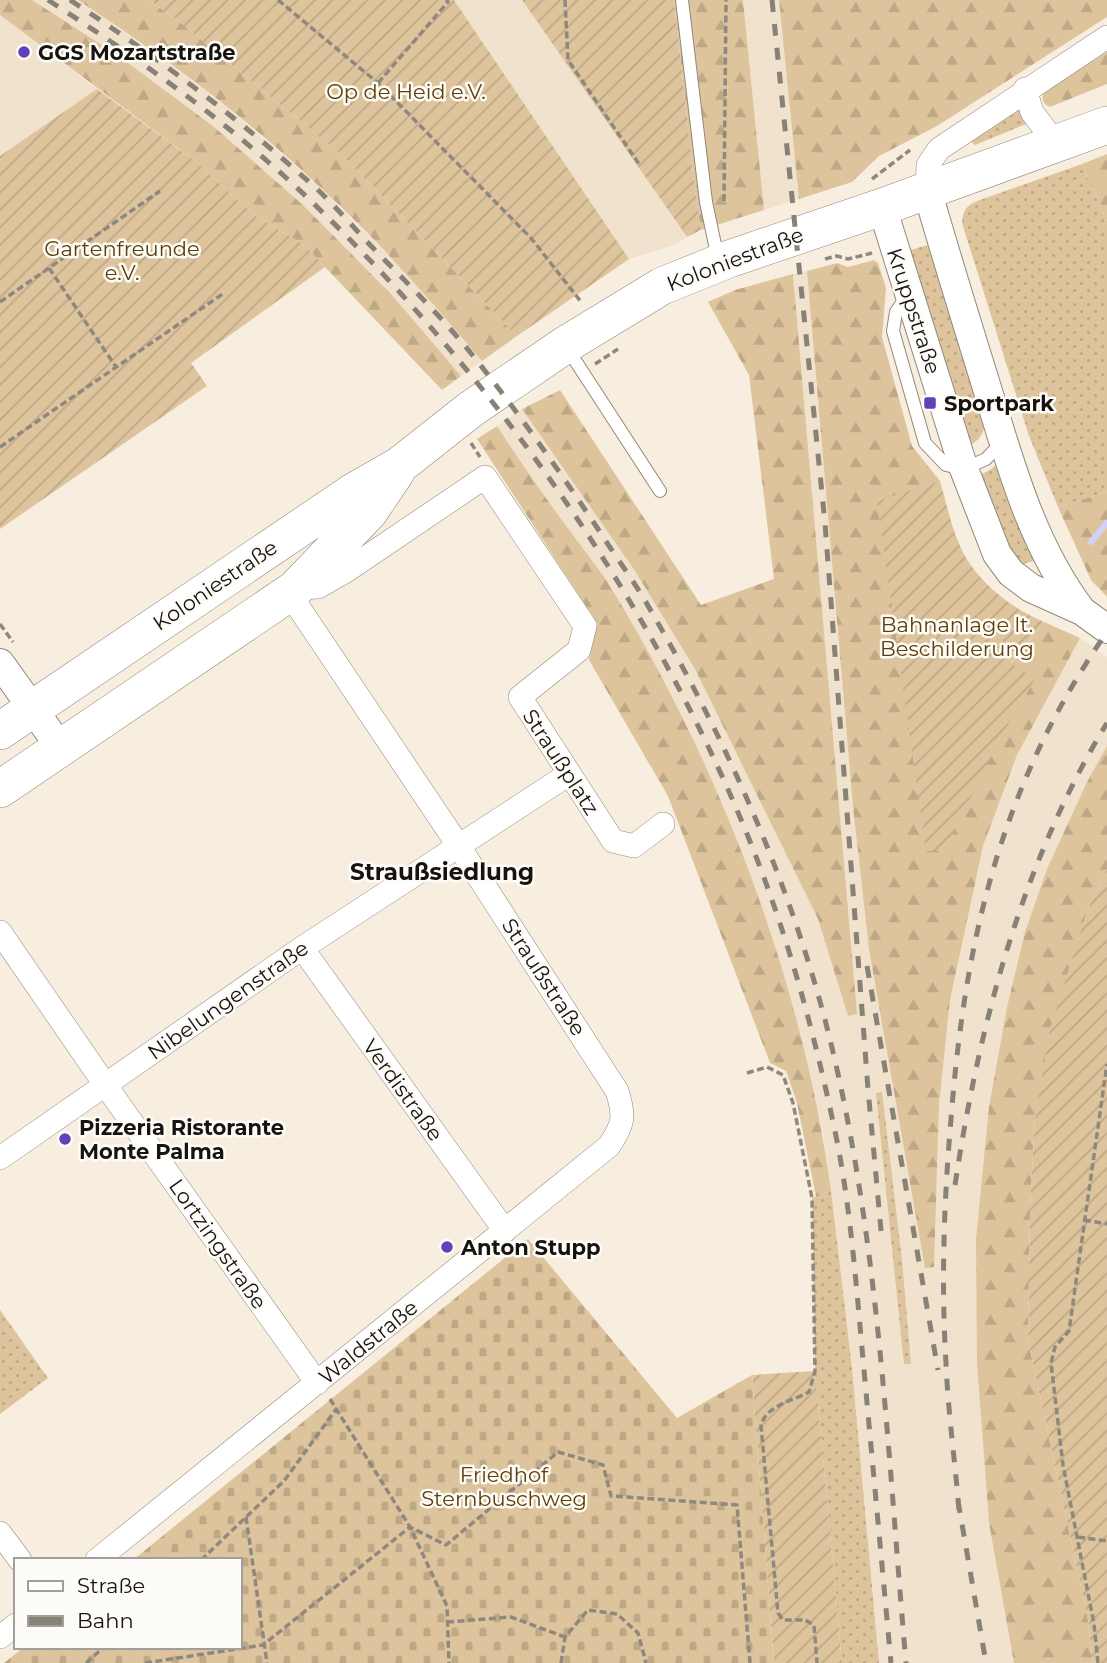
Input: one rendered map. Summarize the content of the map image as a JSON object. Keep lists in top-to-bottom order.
{
  "streets": {
    "main road": ["Koloniestraße"],
    "street": [
      "Kruppstraße",
      "Straußplatz",
      "Straußstraße",
      "Nibelungenstraße",
      "Verdistraße",
      "Lortzingstraße",
      "Waldstraße"
    ]
  },
  "crossings": [
    ["Koloniestraße", "Kruppstraße"],
    ["Koloniestraße", "Straußplatz"],
    ["Koloniestraße", "Straußstraße"],
    ["Straußstraße", "Nibelungenstraße"],
    ["Straußstraße", "Waldstraße"],
    ["Nibelungenstraße", "Verdistraße"],
    ["Nibelungenstraße", "Lortzingstraße"],
    ["Verdistraße", "Waldstraße"],
    ["Lortzingstraße", "Waldstraße"]
  ],
  "districts": ["Straußsiedlung"],
  "parks": [
    "Op de Heid e.V.",
    "Gartenfreunde e.V.",
    "Bahnanlage lt. Beschilderung",
    "Friedhof Sternbuschweg"
  ],
  "places": {
    "other": ["GGS Mozartstraße", "Pizzeria Ristorante Monte Palma", "Anton Stupp"],
    "transit": ["Sportpark"]
  },
  "legend": ["Straße", "Bahn"]
}
